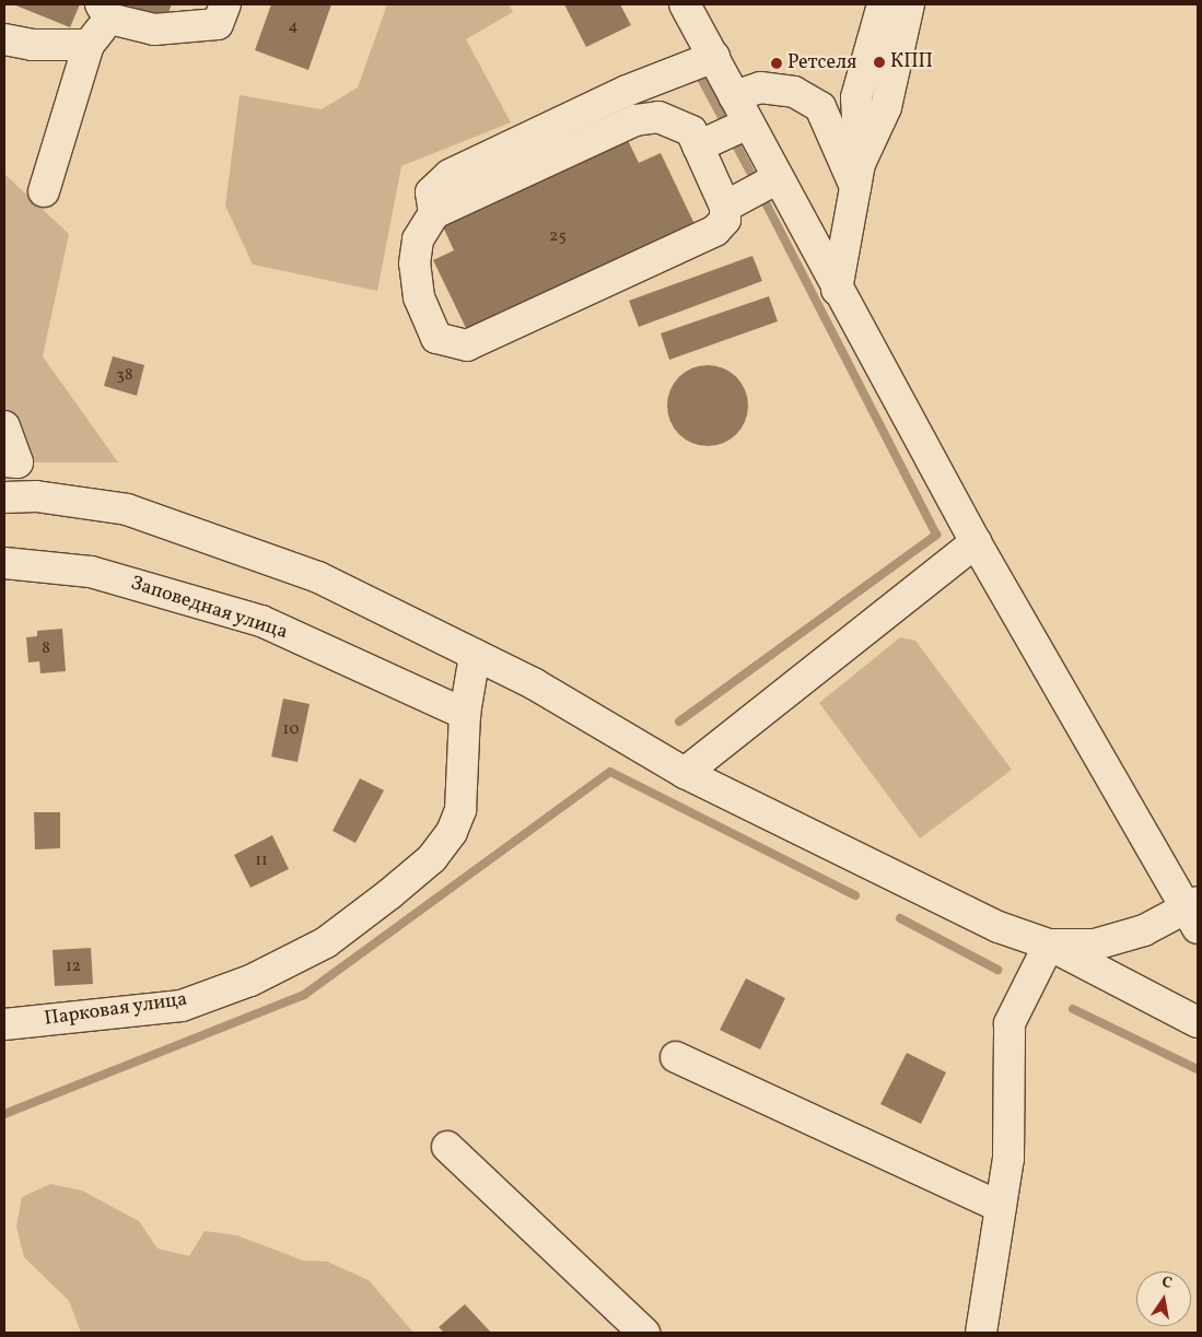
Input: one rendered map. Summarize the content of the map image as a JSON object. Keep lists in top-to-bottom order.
{
  "streets": {
    "street": ["Заповедная улица", "Парковая улица"]
  },
  "crossings": [
    ["Заповедная улица", "Парковая улица"]
  ],
  "places": ["КПП", "Ретселя"],
  "house_numbers": [
    "4",
    "25",
    "38",
    "8",
    "10",
    "11",
    "12"
  ],
  "north": "top"
}
